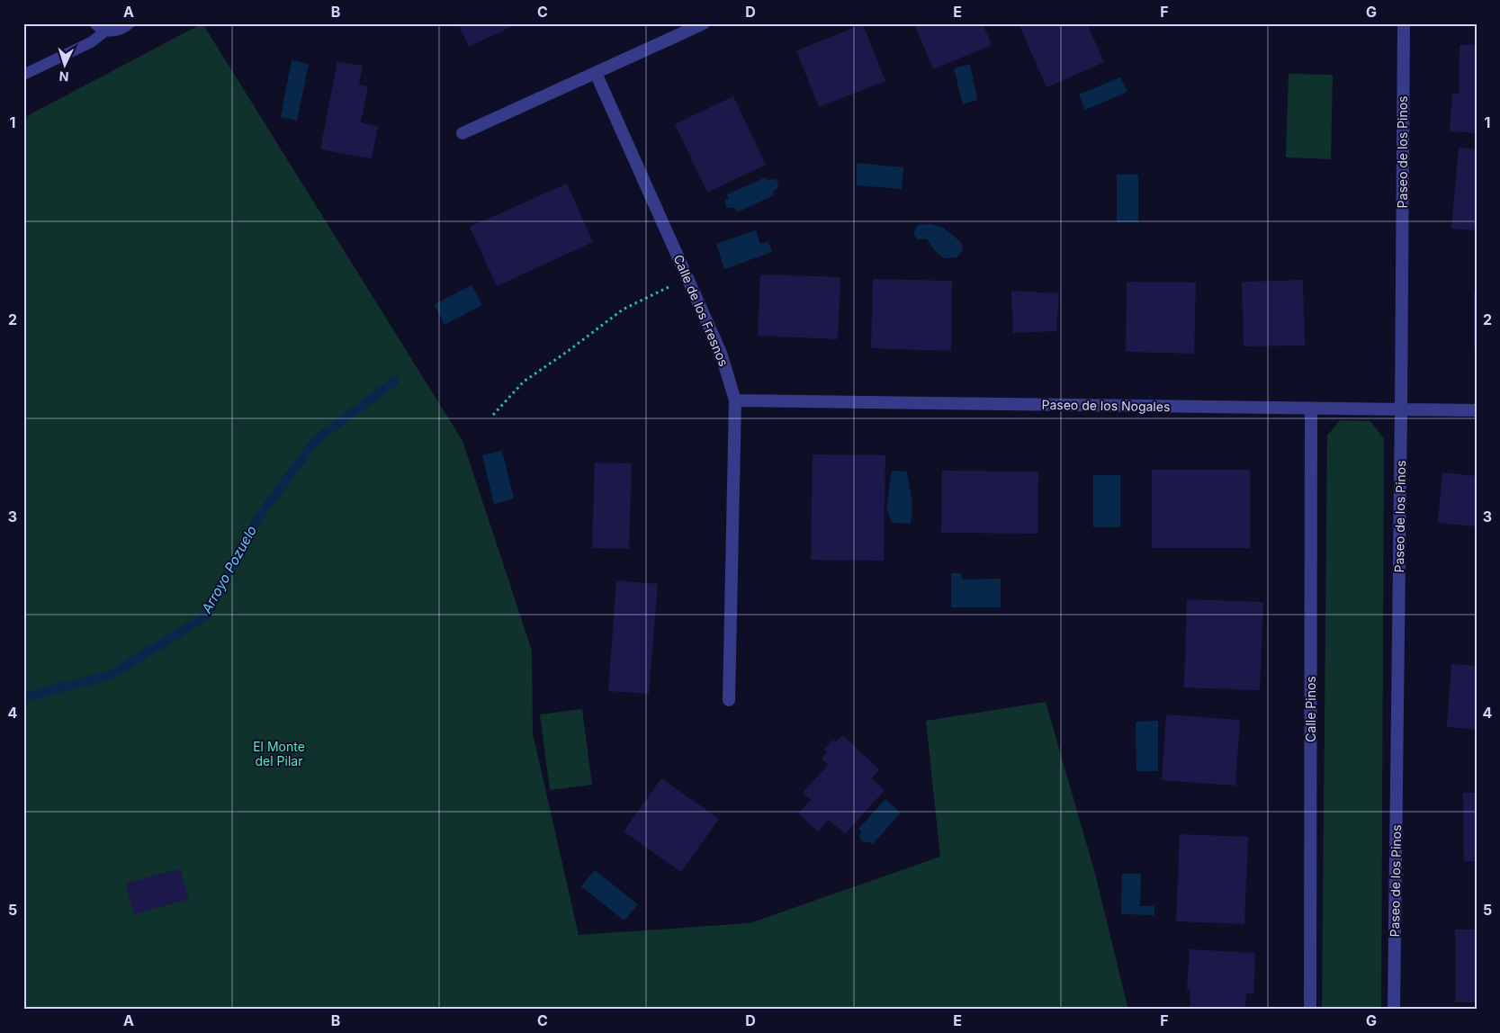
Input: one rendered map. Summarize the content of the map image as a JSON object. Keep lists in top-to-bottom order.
{
  "streets": {
    "street": [
      "Paseo de los Pinos",
      "Calle de los Fresnos",
      "Paseo de los Nogales",
      "Calle Pinos"
    ]
  },
  "crossings": [
    ["Paseo de los Pinos", "Paseo de los Nogales"],
    ["Calle de los Fresnos", "Paseo de los Nogales"],
    ["Paseo de los Nogales", "Calle Pinos"]
  ],
  "water": ["Arroyo Pozuelo"],
  "parks": ["El Monte del Pilar"],
  "north": "bottom",
  "grid": {
    "columns": [
      "A",
      "B",
      "C",
      "D",
      "E",
      "F",
      "G"
    ],
    "rows": [
      "1",
      "2",
      "3",
      "4",
      "5"
    ]
  }
}
